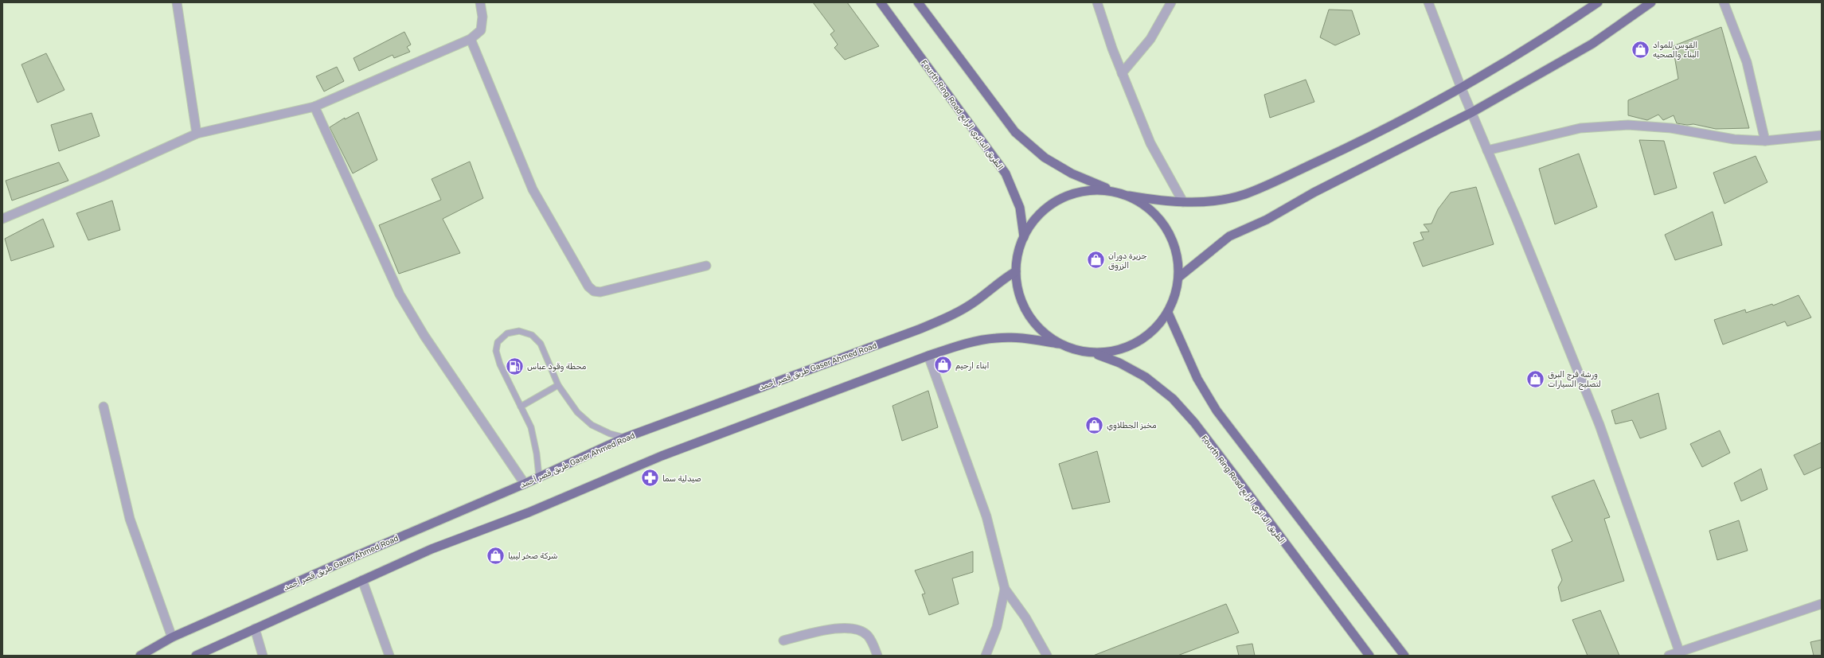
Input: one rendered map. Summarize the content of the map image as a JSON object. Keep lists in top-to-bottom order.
{
  "streets": {
    "main road": ["Fourth Ring Road الطريق الدائري الرابع", "طريق قصر أحمد Gaser Ahmed Road"]
  },
  "places": {
    "shop": [
      "القوس للمواد البناء والصحيه",
      "جزيرة دوران الزروق",
      "ابناء ارحيم",
      "ورشة فرج البرق لتصليح السيارات",
      "مخبز الجطلاوي",
      "شركة صخر ليبيا"
    ],
    "fuel station": ["محطة وقود عباس"],
    "pharmacy": ["صيدلية سما"]
  }
}
